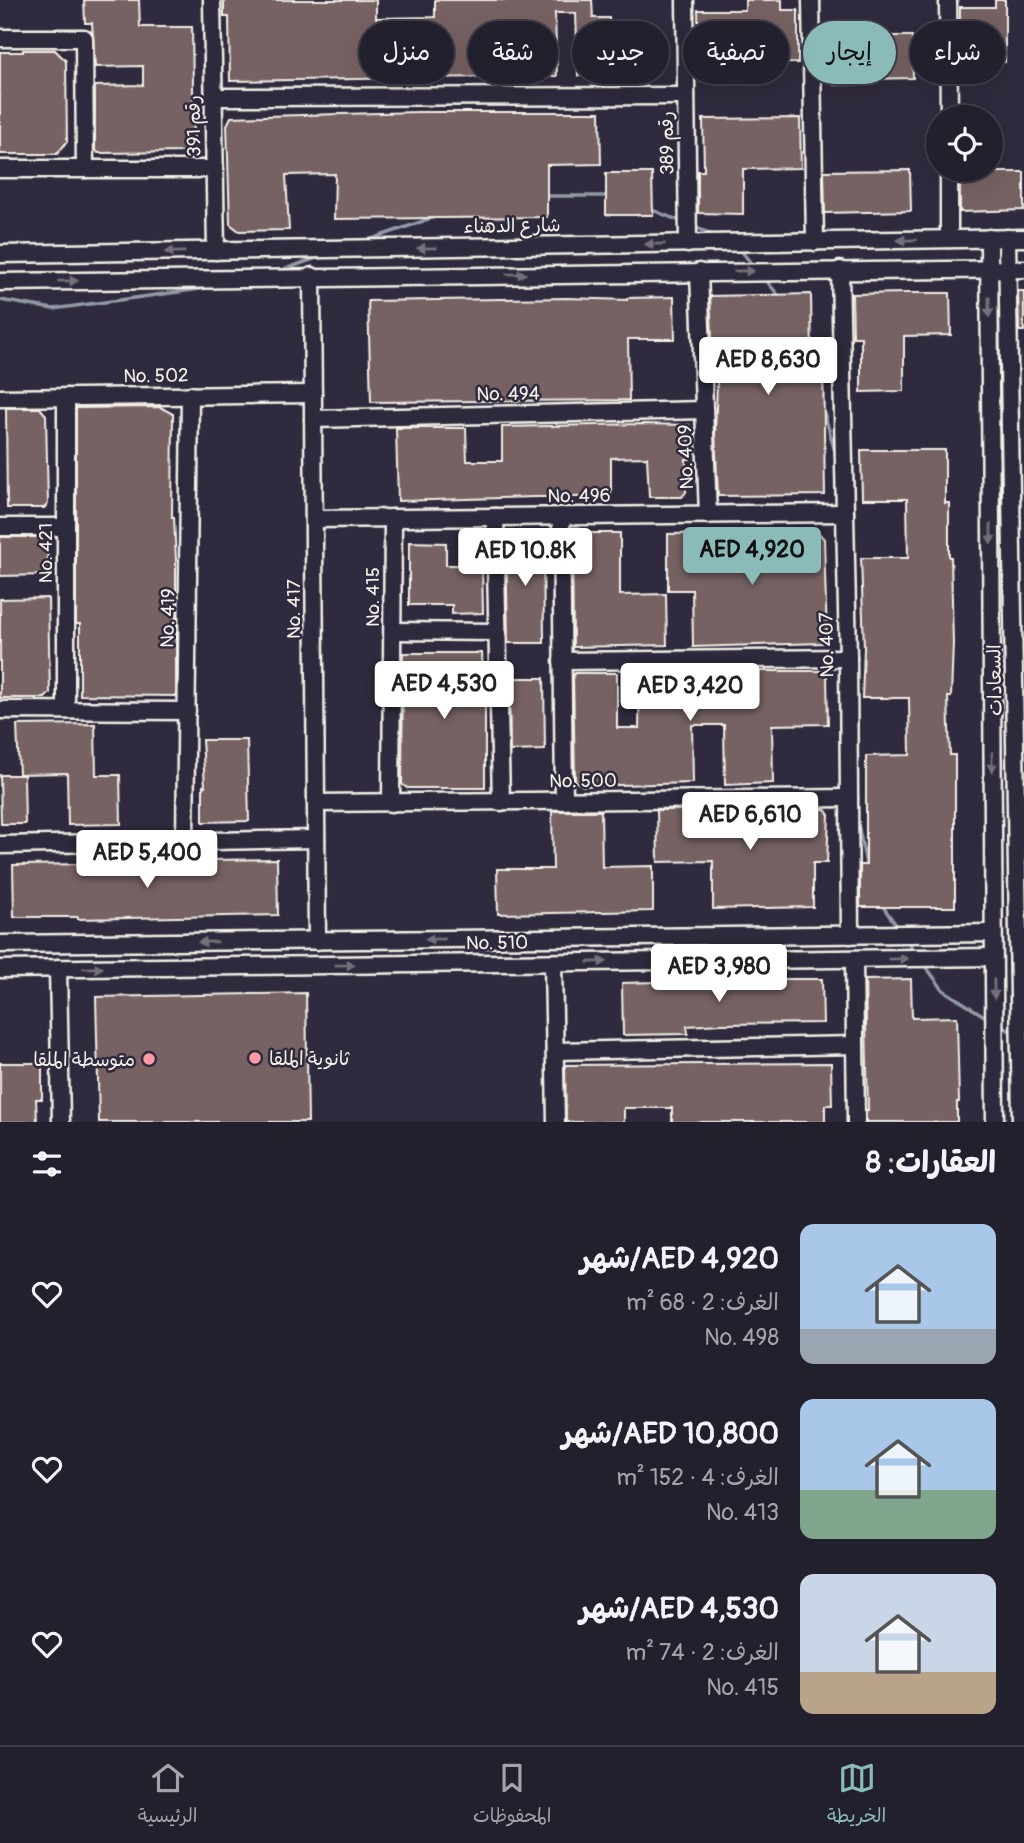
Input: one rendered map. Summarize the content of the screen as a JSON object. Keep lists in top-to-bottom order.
{
  "streets": {
    "street": [
      "رقم 391",
      "رقم 389",
      "شارع الدهناء",
      "No. 502",
      "No. 494",
      "No. 409",
      "No. 496",
      "No. 421",
      "No. 415",
      "No. 417",
      "No. 419",
      "No. 407",
      "السعادات",
      "No. 500",
      "No. 510"
    ]
  },
  "crossings": [
    ["رقم 391", "شارع الدهناء"],
    ["رقم 389", "شارع الدهناء"],
    ["شارع الدهناء", "No. 417"],
    ["شارع الدهناء", "السعادات"],
    ["No. 502", "No. 421"],
    ["No. 502", "No. 417"],
    ["No. 502", "No. 419"],
    ["No. 494", "No. 409"],
    ["No. 494", "No. 417"],
    ["No. 409", "No. 496"],
    ["No. 496", "No. 415"],
    ["No. 496", "No. 417"],
    ["No. 496", "No. 407"],
    ["No. 415", "No. 500"],
    ["No. 417", "No. 500"],
    ["No. 417", "No. 510"],
    ["No. 407", "No. 500"],
    ["No. 407", "No. 510"],
    ["السعادات", "No. 510"]
  ],
  "places": ["ثانوية الملقا", "متوسطة الملقا"],
  "page": {
    "chip": [
      "شراء",
      "إيجار",
      "تصفية",
      "جديد",
      "شقة",
      "منزل"
    ],
    "price": [
      "AED 8,630",
      "AED 4,920",
      "AED 10.8K",
      "AED 4,530",
      "AED 3,420",
      "AED 6,610",
      "AED 5,400",
      "AED 3,980"
    ],
    "heading": "العقارات: 8",
    "list": [
      {
        "name": "AED 4,920/شهر",
        "note": "الغرف: 2 · 68 m² · No. 498"
      },
      {
        "name": "AED 10,800/شهر",
        "note": "الغرف: 4 · 152 m² · No. 413"
      },
      {
        "name": "AED 4,530/شهر",
        "note": "الغرف: 2 · 74 m² · No. 415"
      }
    ],
    "tabs": ["الخريطة", "المحفوظات", "الرئيسية"]
  }
}
